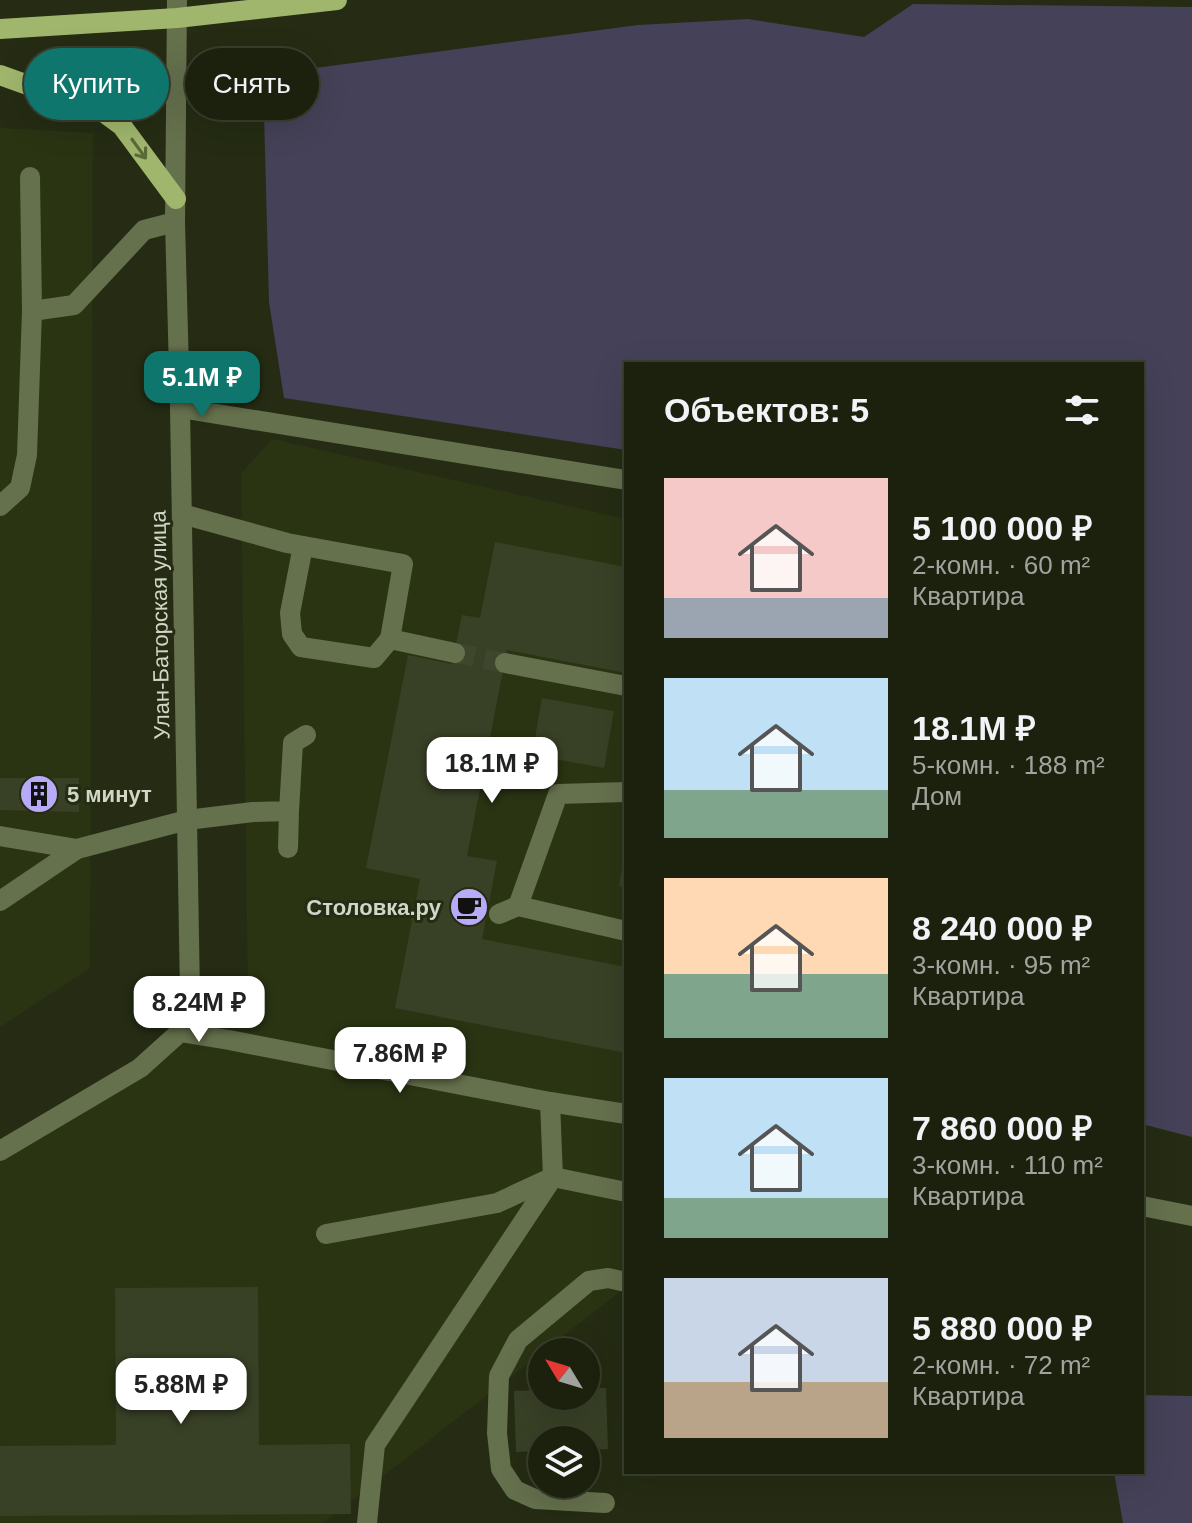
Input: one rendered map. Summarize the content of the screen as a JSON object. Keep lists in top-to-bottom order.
{
  "streets": {
    "street": ["Улан-Баторская улица"]
  },
  "places": {
    "building": ["5 минут"],
    "cafe": ["Столовка.ру"]
  },
  "north": "top left",
  "page": {
    "chip": ["Купить", "Снять"],
    "price": [
      "5.1M ₽",
      "18.1M ₽",
      "8.24M ₽",
      "7.86M ₽",
      "5.88M ₽"
    ],
    "heading": "Объектов: 5",
    "list": [
      {
        "name": "5 100 000 ₽",
        "note": "2-комн. · 60 m² · Квартира"
      },
      {
        "name": "18.1M ₽",
        "note": "5-комн. · 188 m² · Дом"
      },
      {
        "name": "8 240 000 ₽",
        "note": "3-комн. · 95 m² · Квартира"
      },
      {
        "name": "7 860 000 ₽",
        "note": "3-комн. · 110 m² · Квартира"
      },
      {
        "name": "5 880 000 ₽",
        "note": "2-комн. · 72 m² · Квартира"
      }
    ]
  }
}
